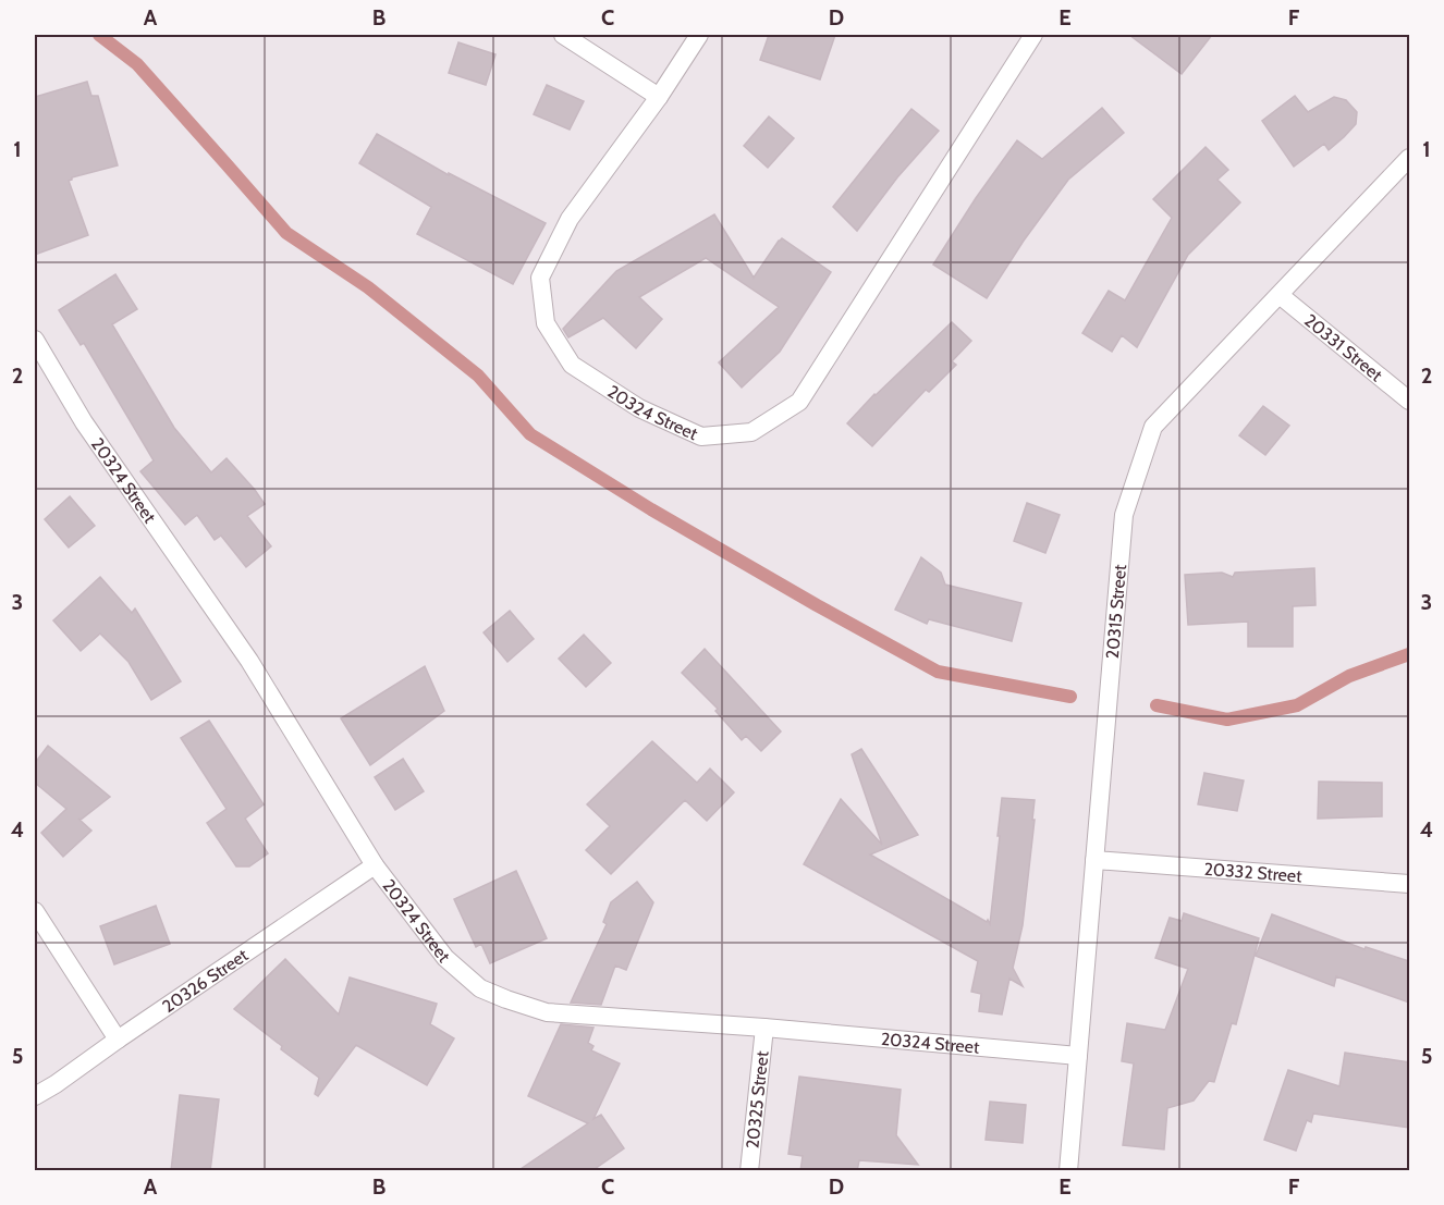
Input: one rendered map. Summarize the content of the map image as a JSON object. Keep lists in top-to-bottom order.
{
  "streets": {
    "street": [
      "20331 Street",
      "20324 Street",
      "20315 Street",
      "20332 Street",
      "20326 Street",
      "20325 Street"
    ]
  },
  "crossings": [
    ["20331 Street", "20315 Street"],
    ["20324 Street", "20315 Street"],
    ["20324 Street", "20326 Street"],
    ["20324 Street", "20325 Street"],
    ["20315 Street", "20332 Street"]
  ],
  "grid": {
    "columns": [
      "A",
      "B",
      "C",
      "D",
      "E",
      "F"
    ],
    "rows": [
      "1",
      "2",
      "3",
      "4",
      "5"
    ]
  }
}
